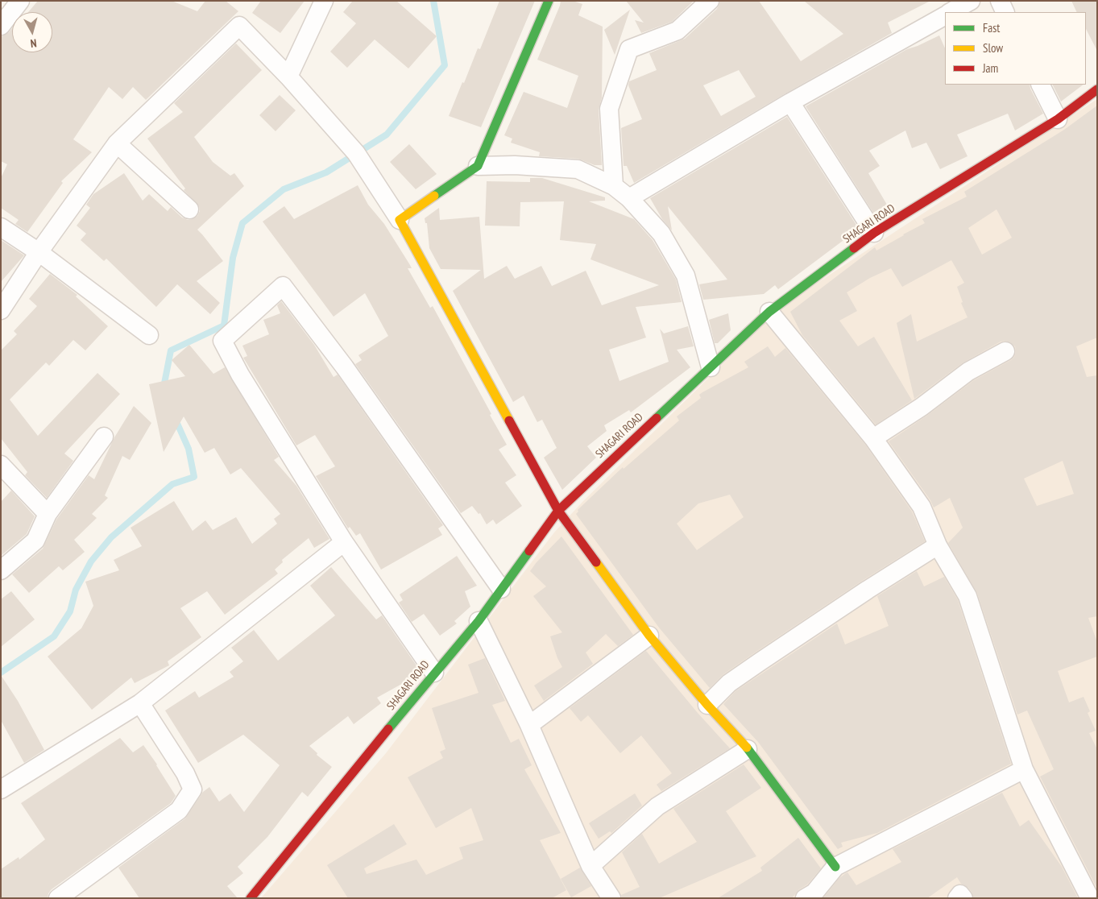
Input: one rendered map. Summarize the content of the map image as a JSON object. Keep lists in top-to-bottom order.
{
  "streets": {
    "street": ["SHAGARI ROAD"]
  },
  "legend": ["Fast", "Slow", "Jam"],
  "north": "bottom"
}
